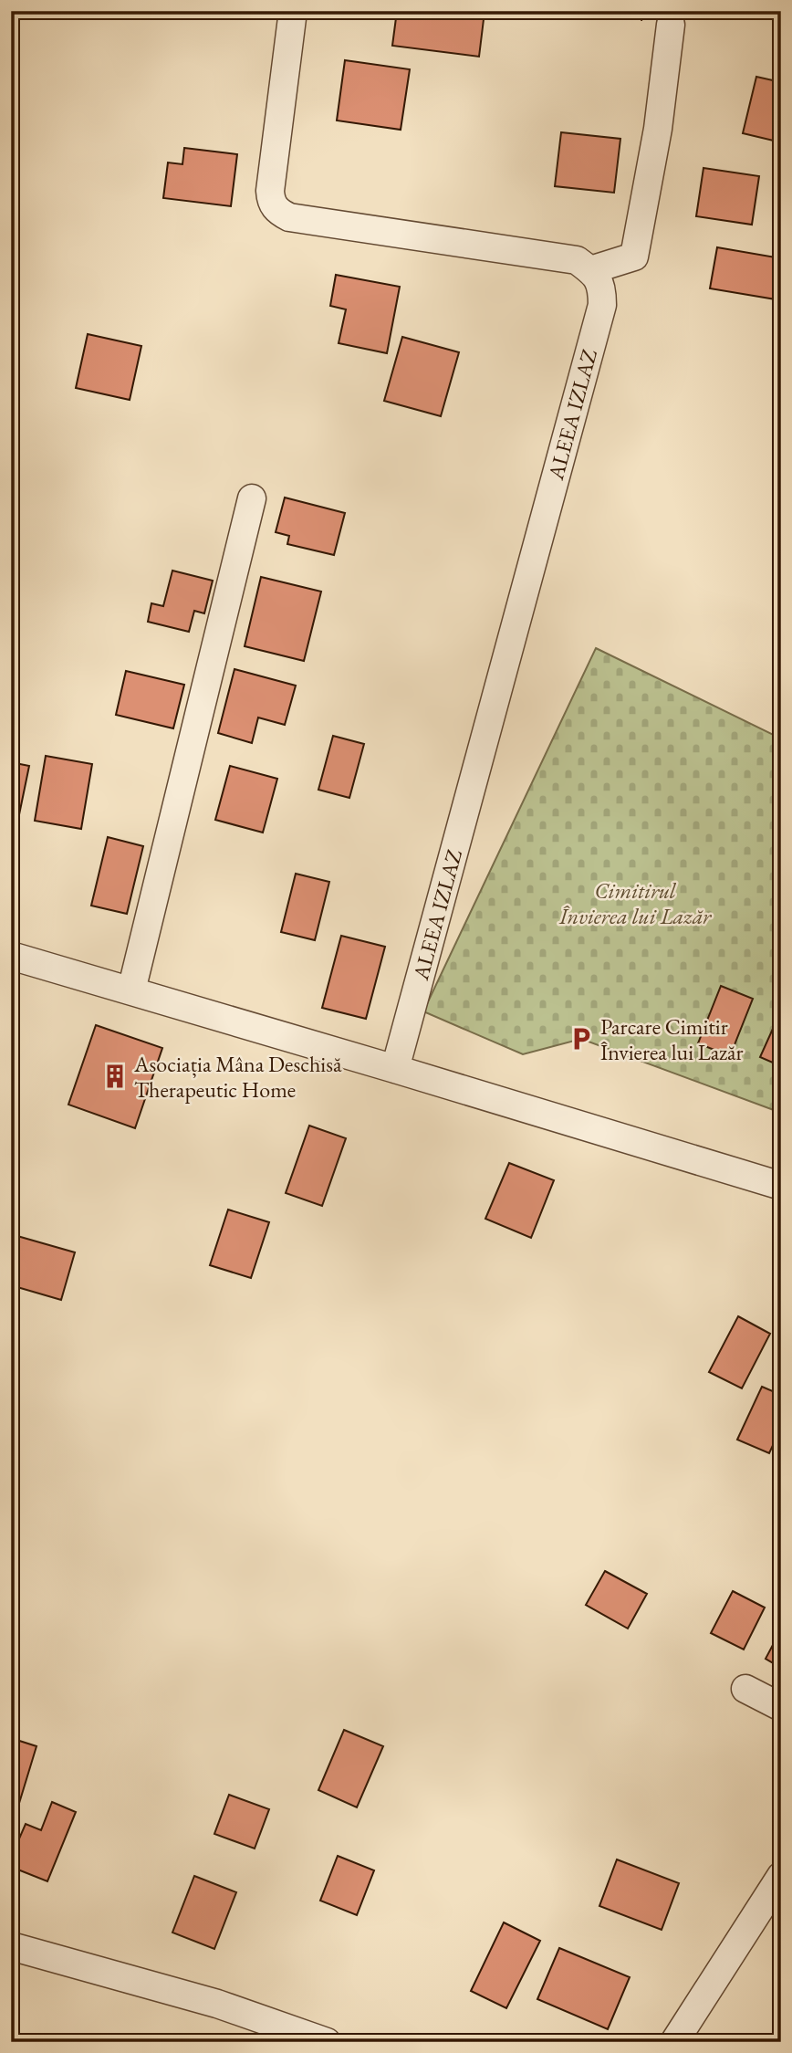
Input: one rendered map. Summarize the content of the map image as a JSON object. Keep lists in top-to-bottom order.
{
  "streets": {
    "street": ["ALEEA IZLAZ"]
  },
  "parks": ["Cimitirul Învierea lui Lazăr"],
  "places": {
    "parking": ["Parcare Cimitir Învierea lui Lazăr"],
    "building": ["Asociația Mâna Deschisă Therapeutic Home"]
  }
}
